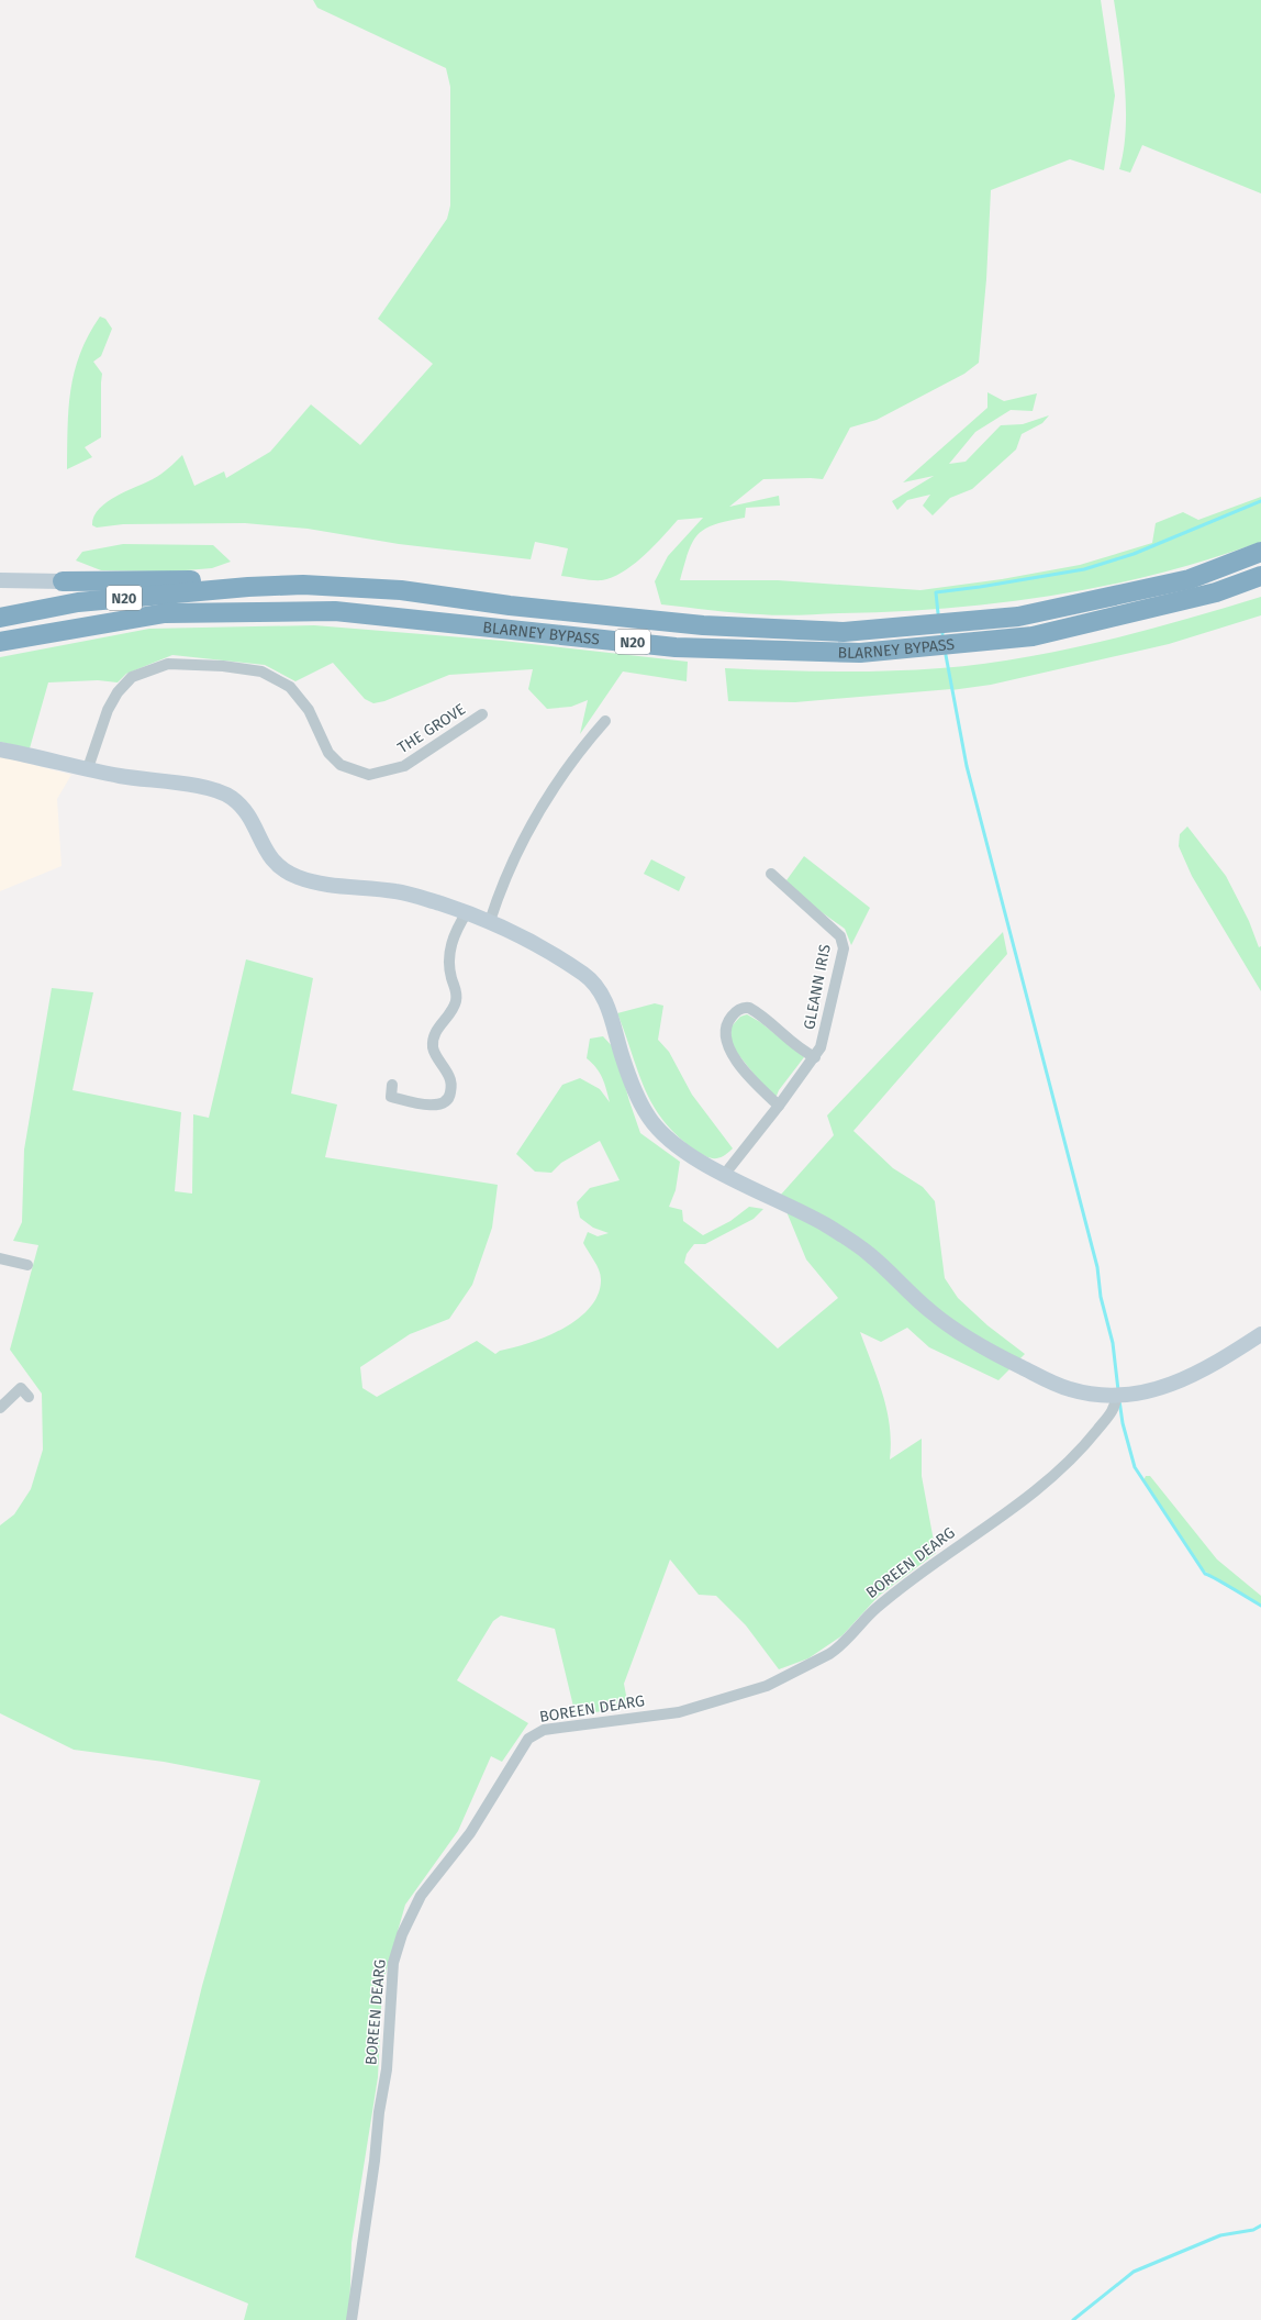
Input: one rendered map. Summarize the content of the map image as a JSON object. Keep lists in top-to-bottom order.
{
  "streets": {
    "highway": ["N20", "BLARNEY BYPASS"],
    "street": ["THE GROVE", "GLEANN IRIS", "BOREEN DEARG"]
  },
  "crossings": [
    ["N20", "BLARNEY BYPASS"]
  ]
}
